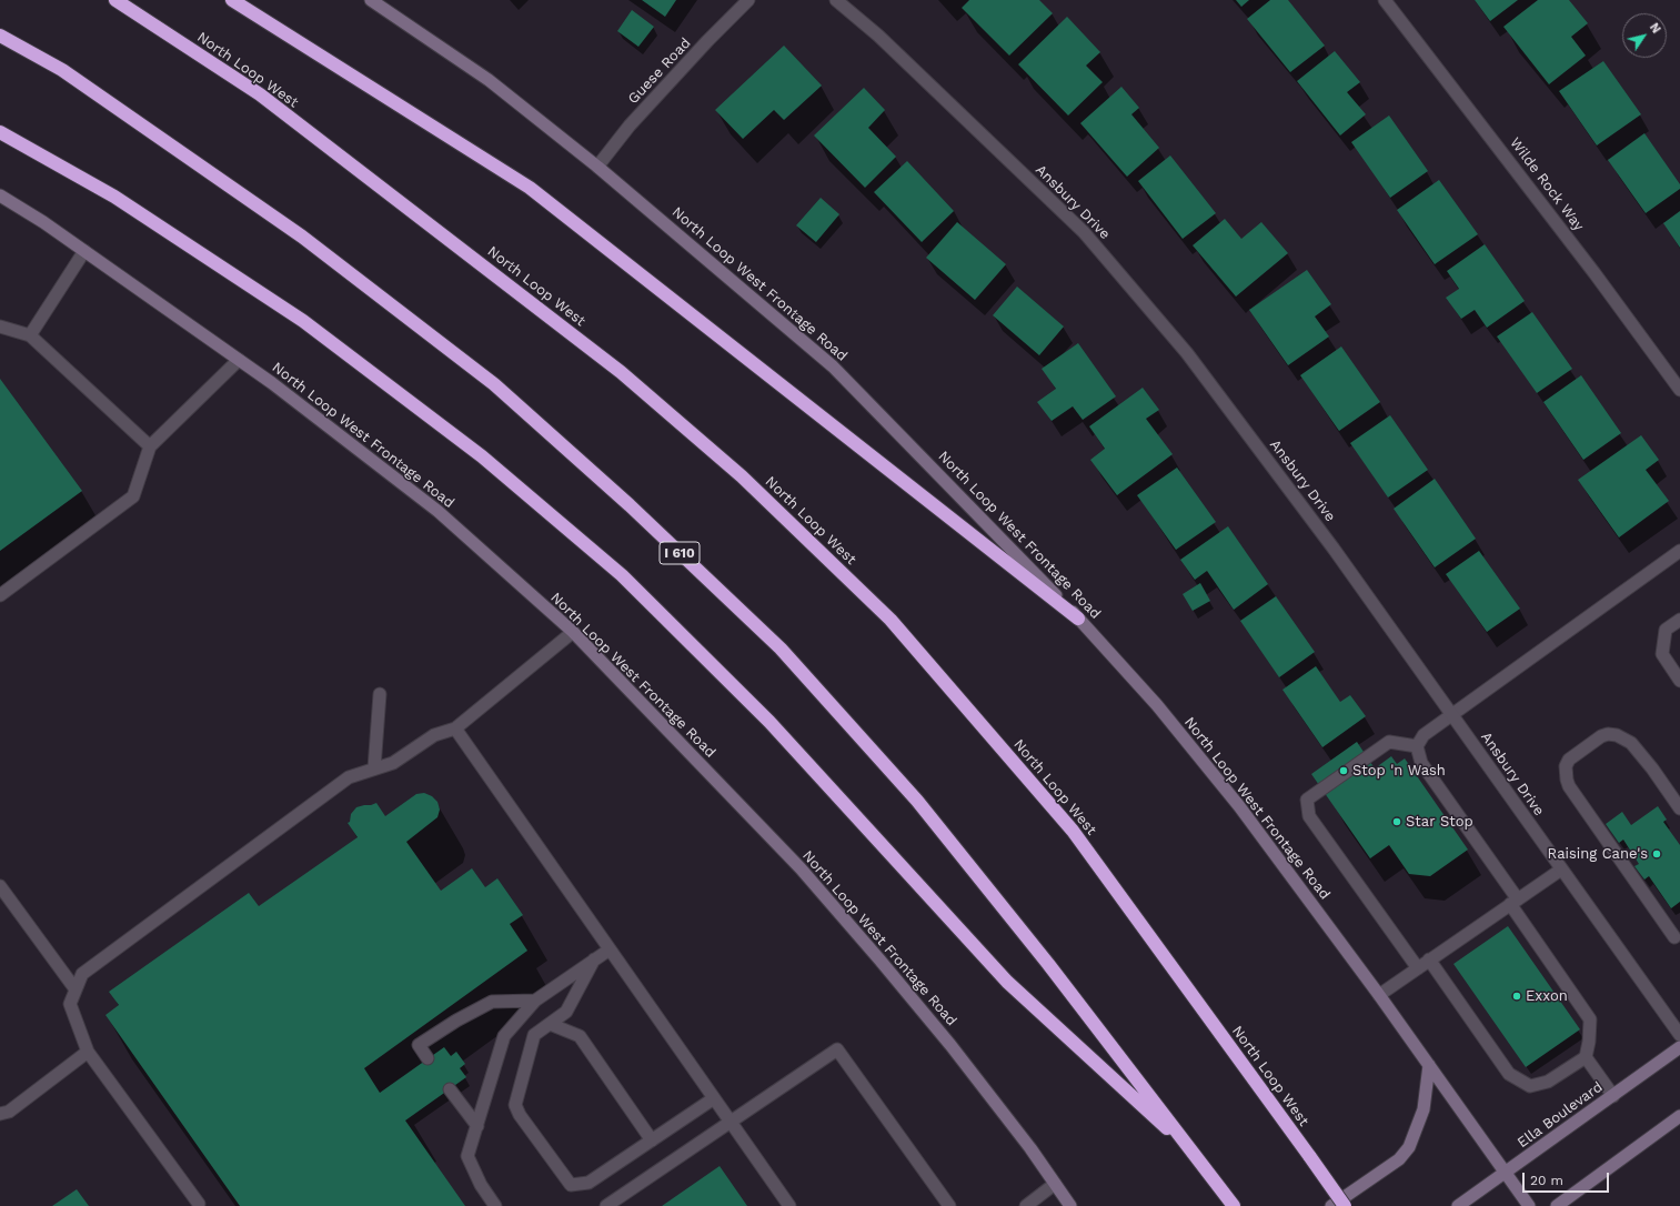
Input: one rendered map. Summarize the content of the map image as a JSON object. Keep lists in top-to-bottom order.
{
  "streets": {
    "highway": ["North Loop West", "I 610"],
    "main road": ["North Loop West Frontage Road", "Ella Boulevard"],
    "street": ["Guese Road", "Wilde Rock Way", "Ansbury Drive"]
  },
  "crossings": [
    ["Guese Road", "North Loop West Frontage Road"],
    ["North Loop West Frontage Road", "Ella Boulevard"]
  ],
  "places": [
    "Stop 'n Wash",
    "Star Stop",
    "Raising Cane's",
    "Exxon"
  ],
  "scale_bar": "20 m",
  "north": "top right"
}
